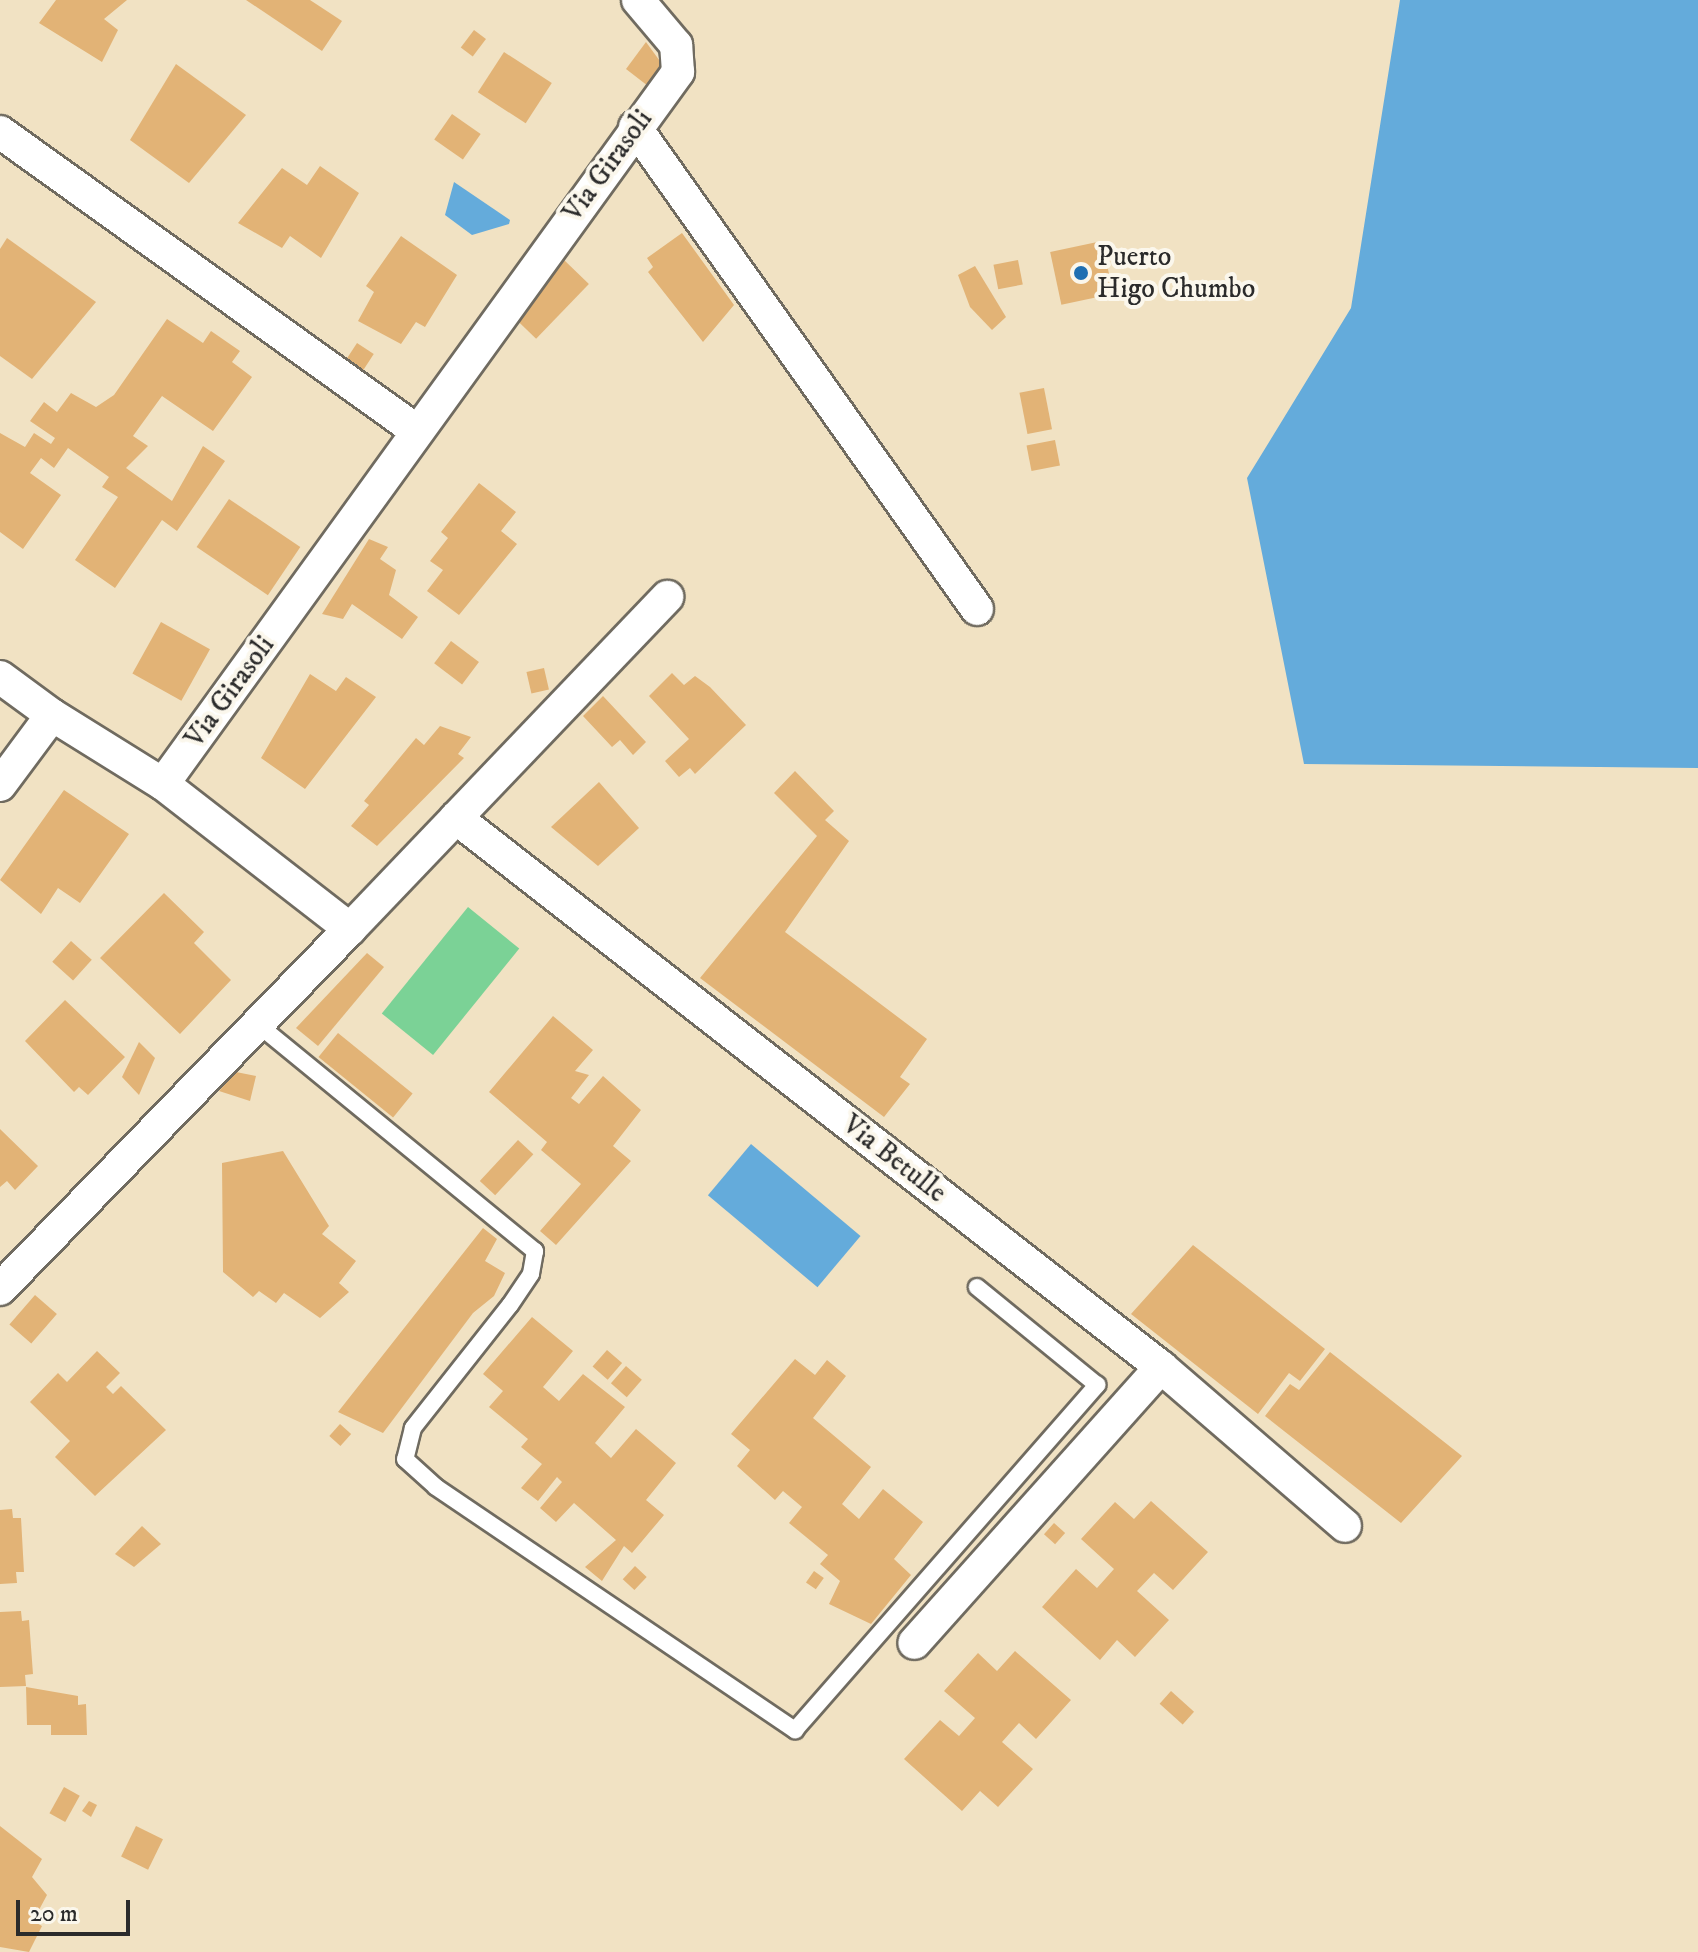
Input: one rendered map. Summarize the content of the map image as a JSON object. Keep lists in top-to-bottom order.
{
  "streets": {
    "street": ["Via Girasoli", "Via Betulle"]
  },
  "places": ["Puerto Higo Chumbo"],
  "scale_bar": "20 m"
}
